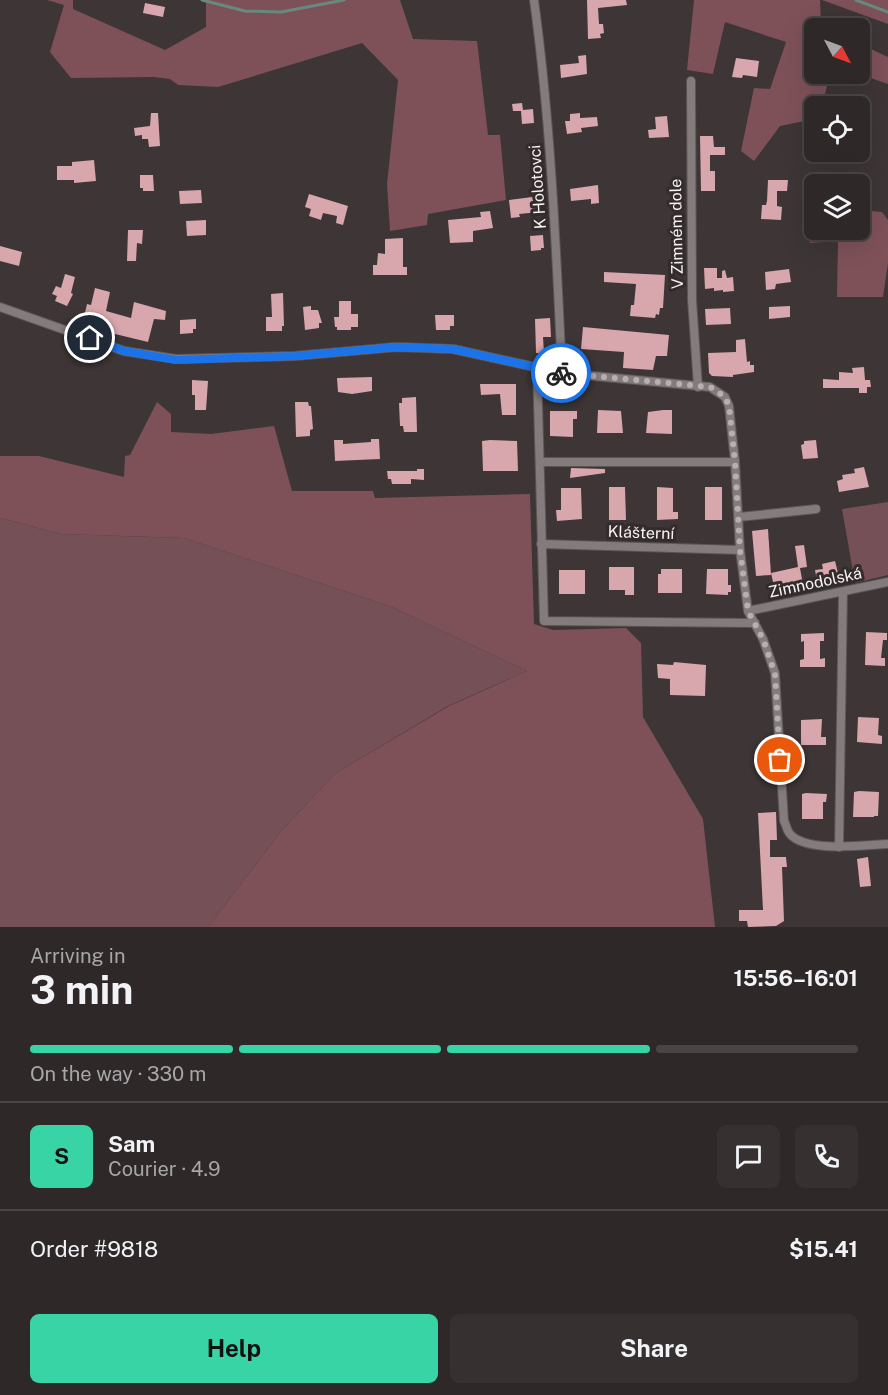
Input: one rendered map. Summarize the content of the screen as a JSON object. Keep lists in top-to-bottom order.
{
  "streets": {
    "street": [
      "K Holotovci",
      "V Zimném dole",
      "Klášterní",
      "Zimnodolská"
    ]
  },
  "north": "bottom right",
  "page": {
    "heading": ["3 min", "Arriving in", "15:56–16:01"],
    "panel": [
      "Sam",
      "Courier · 4.9",
      "Order #9818",
      "$15.41"
    ],
    "bar": "On the way · 330 m",
    "round": "S",
    "buttons": ["Help", "Share"]
  }
}
